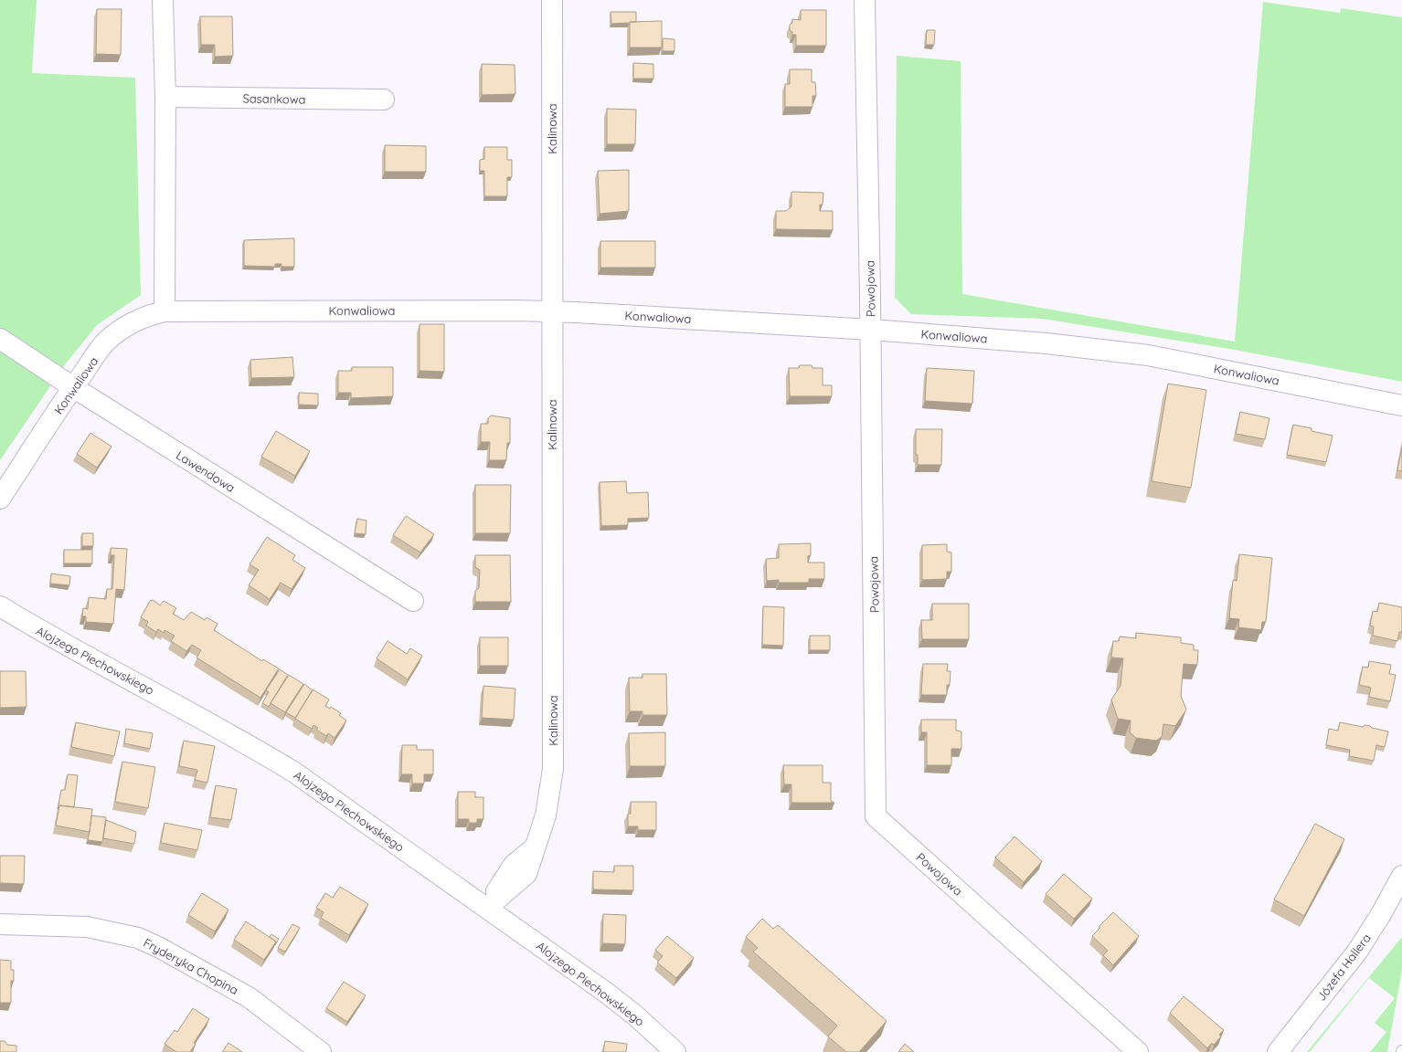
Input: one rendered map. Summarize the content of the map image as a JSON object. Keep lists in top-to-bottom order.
{
  "streets": {
    "street": [
      "Sasankowa",
      "Kalinowa",
      "Powojowa",
      "Konwaliowa",
      "Lawendowa",
      "Alojzego Piechowskiego",
      "Fryderyka Chopina",
      "Józefa Hallera"
    ]
  },
  "crossings": [
    ["Kalinowa", "Konwaliowa"],
    ["Kalinowa", "Alojzego Piechowskiego"],
    ["Powojowa", "Konwaliowa"],
    ["Konwaliowa", "Lawendowa"]
  ]
}
